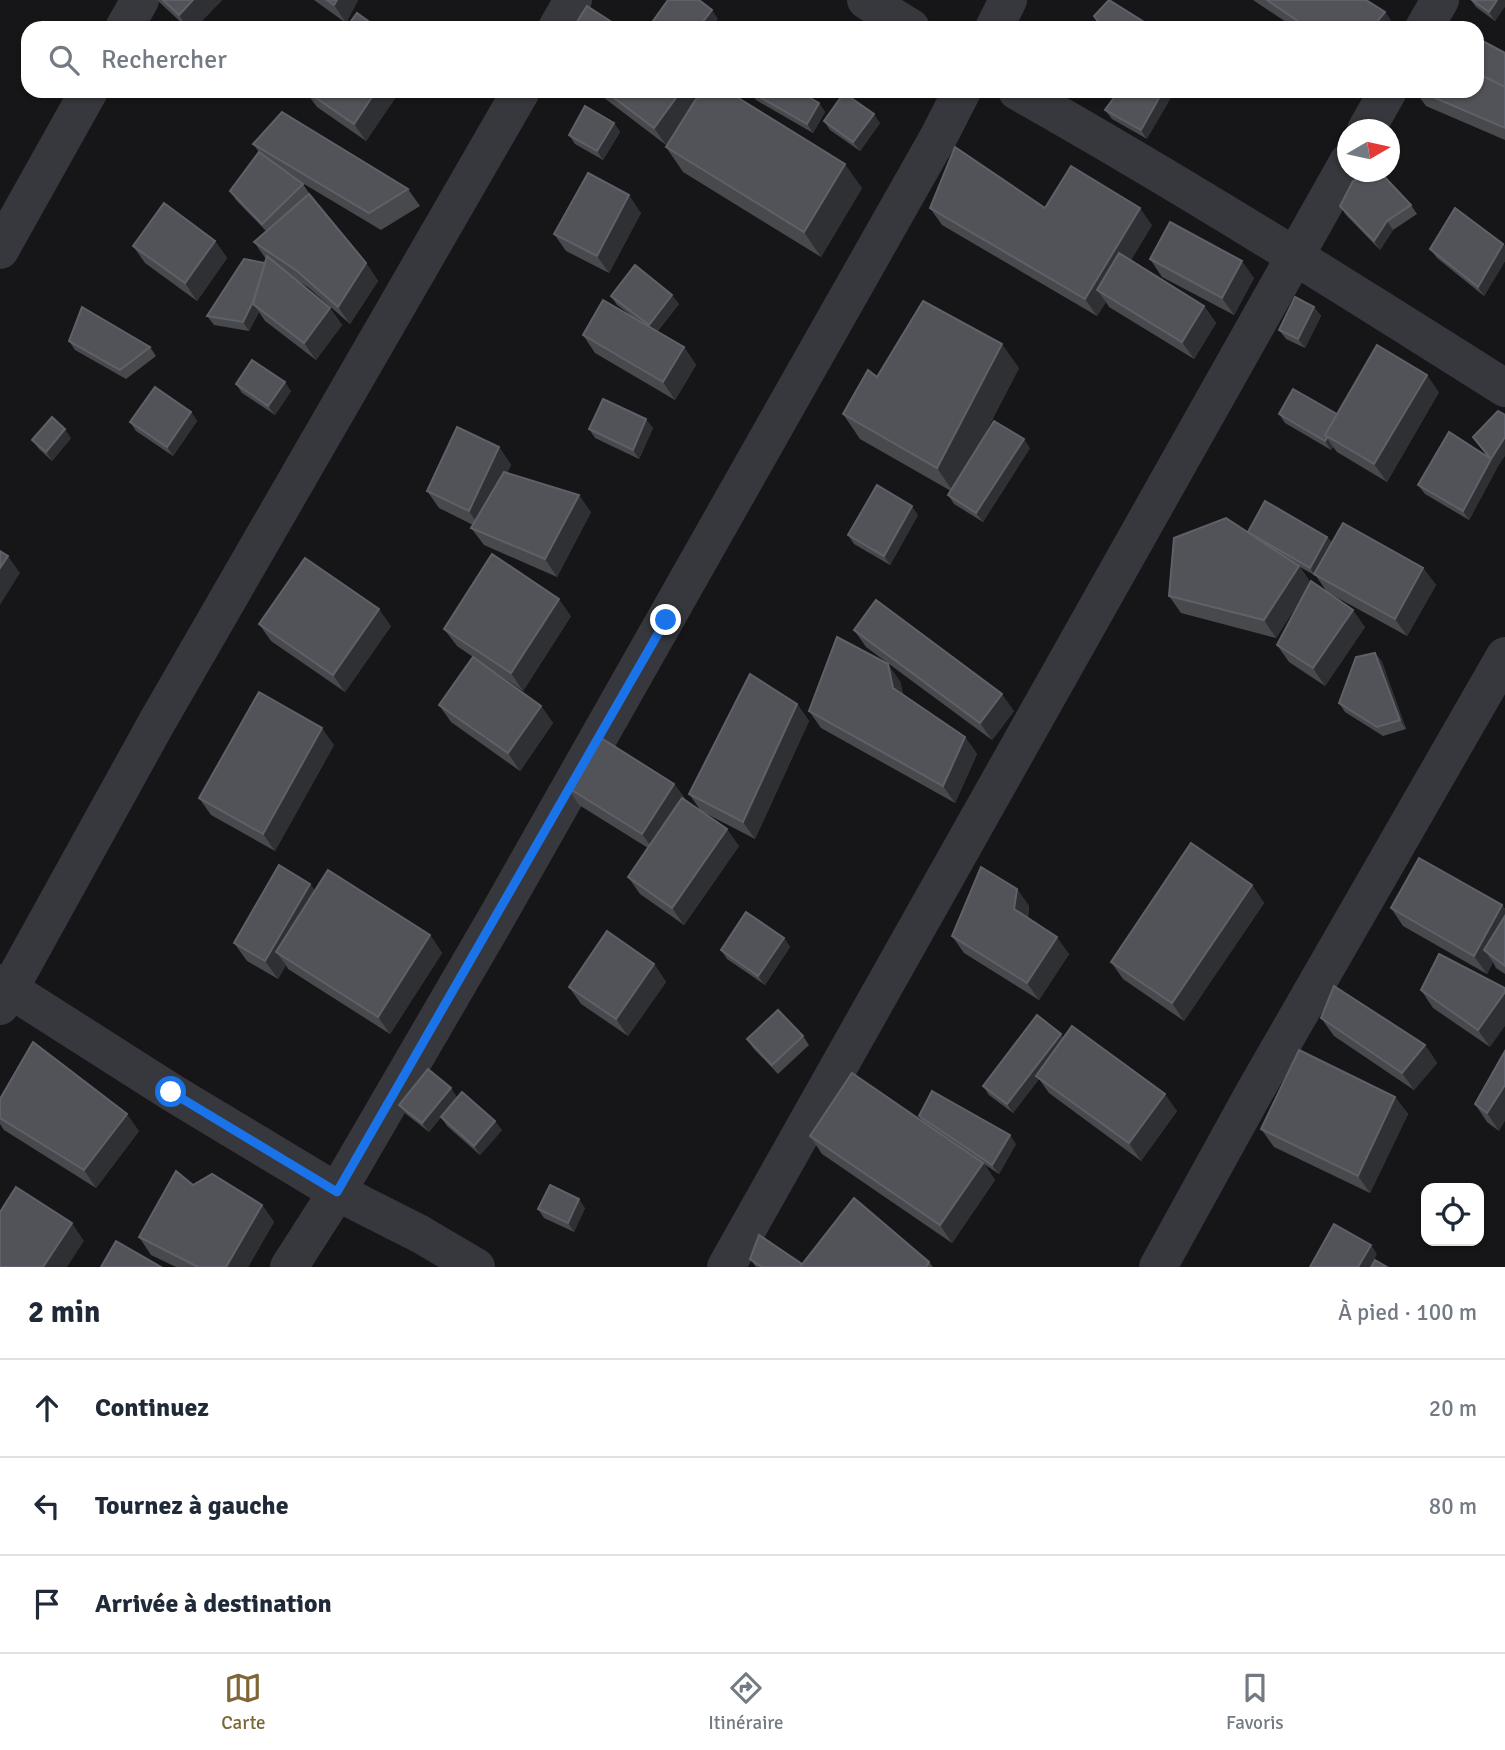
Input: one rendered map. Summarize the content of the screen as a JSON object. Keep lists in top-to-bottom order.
{
  "north": "right",
  "page": {
    "search": "Rechercher",
    "heading": ["2 min", "À pied · 100 m"],
    "list": [
      ["Continuez", "20 m"],
      ["Tournez à gauche", "80 m"],
      "Arrivée à destination"
    ],
    "nav": ["Carte", "Itinéraire", "Favoris"]
  }
}
